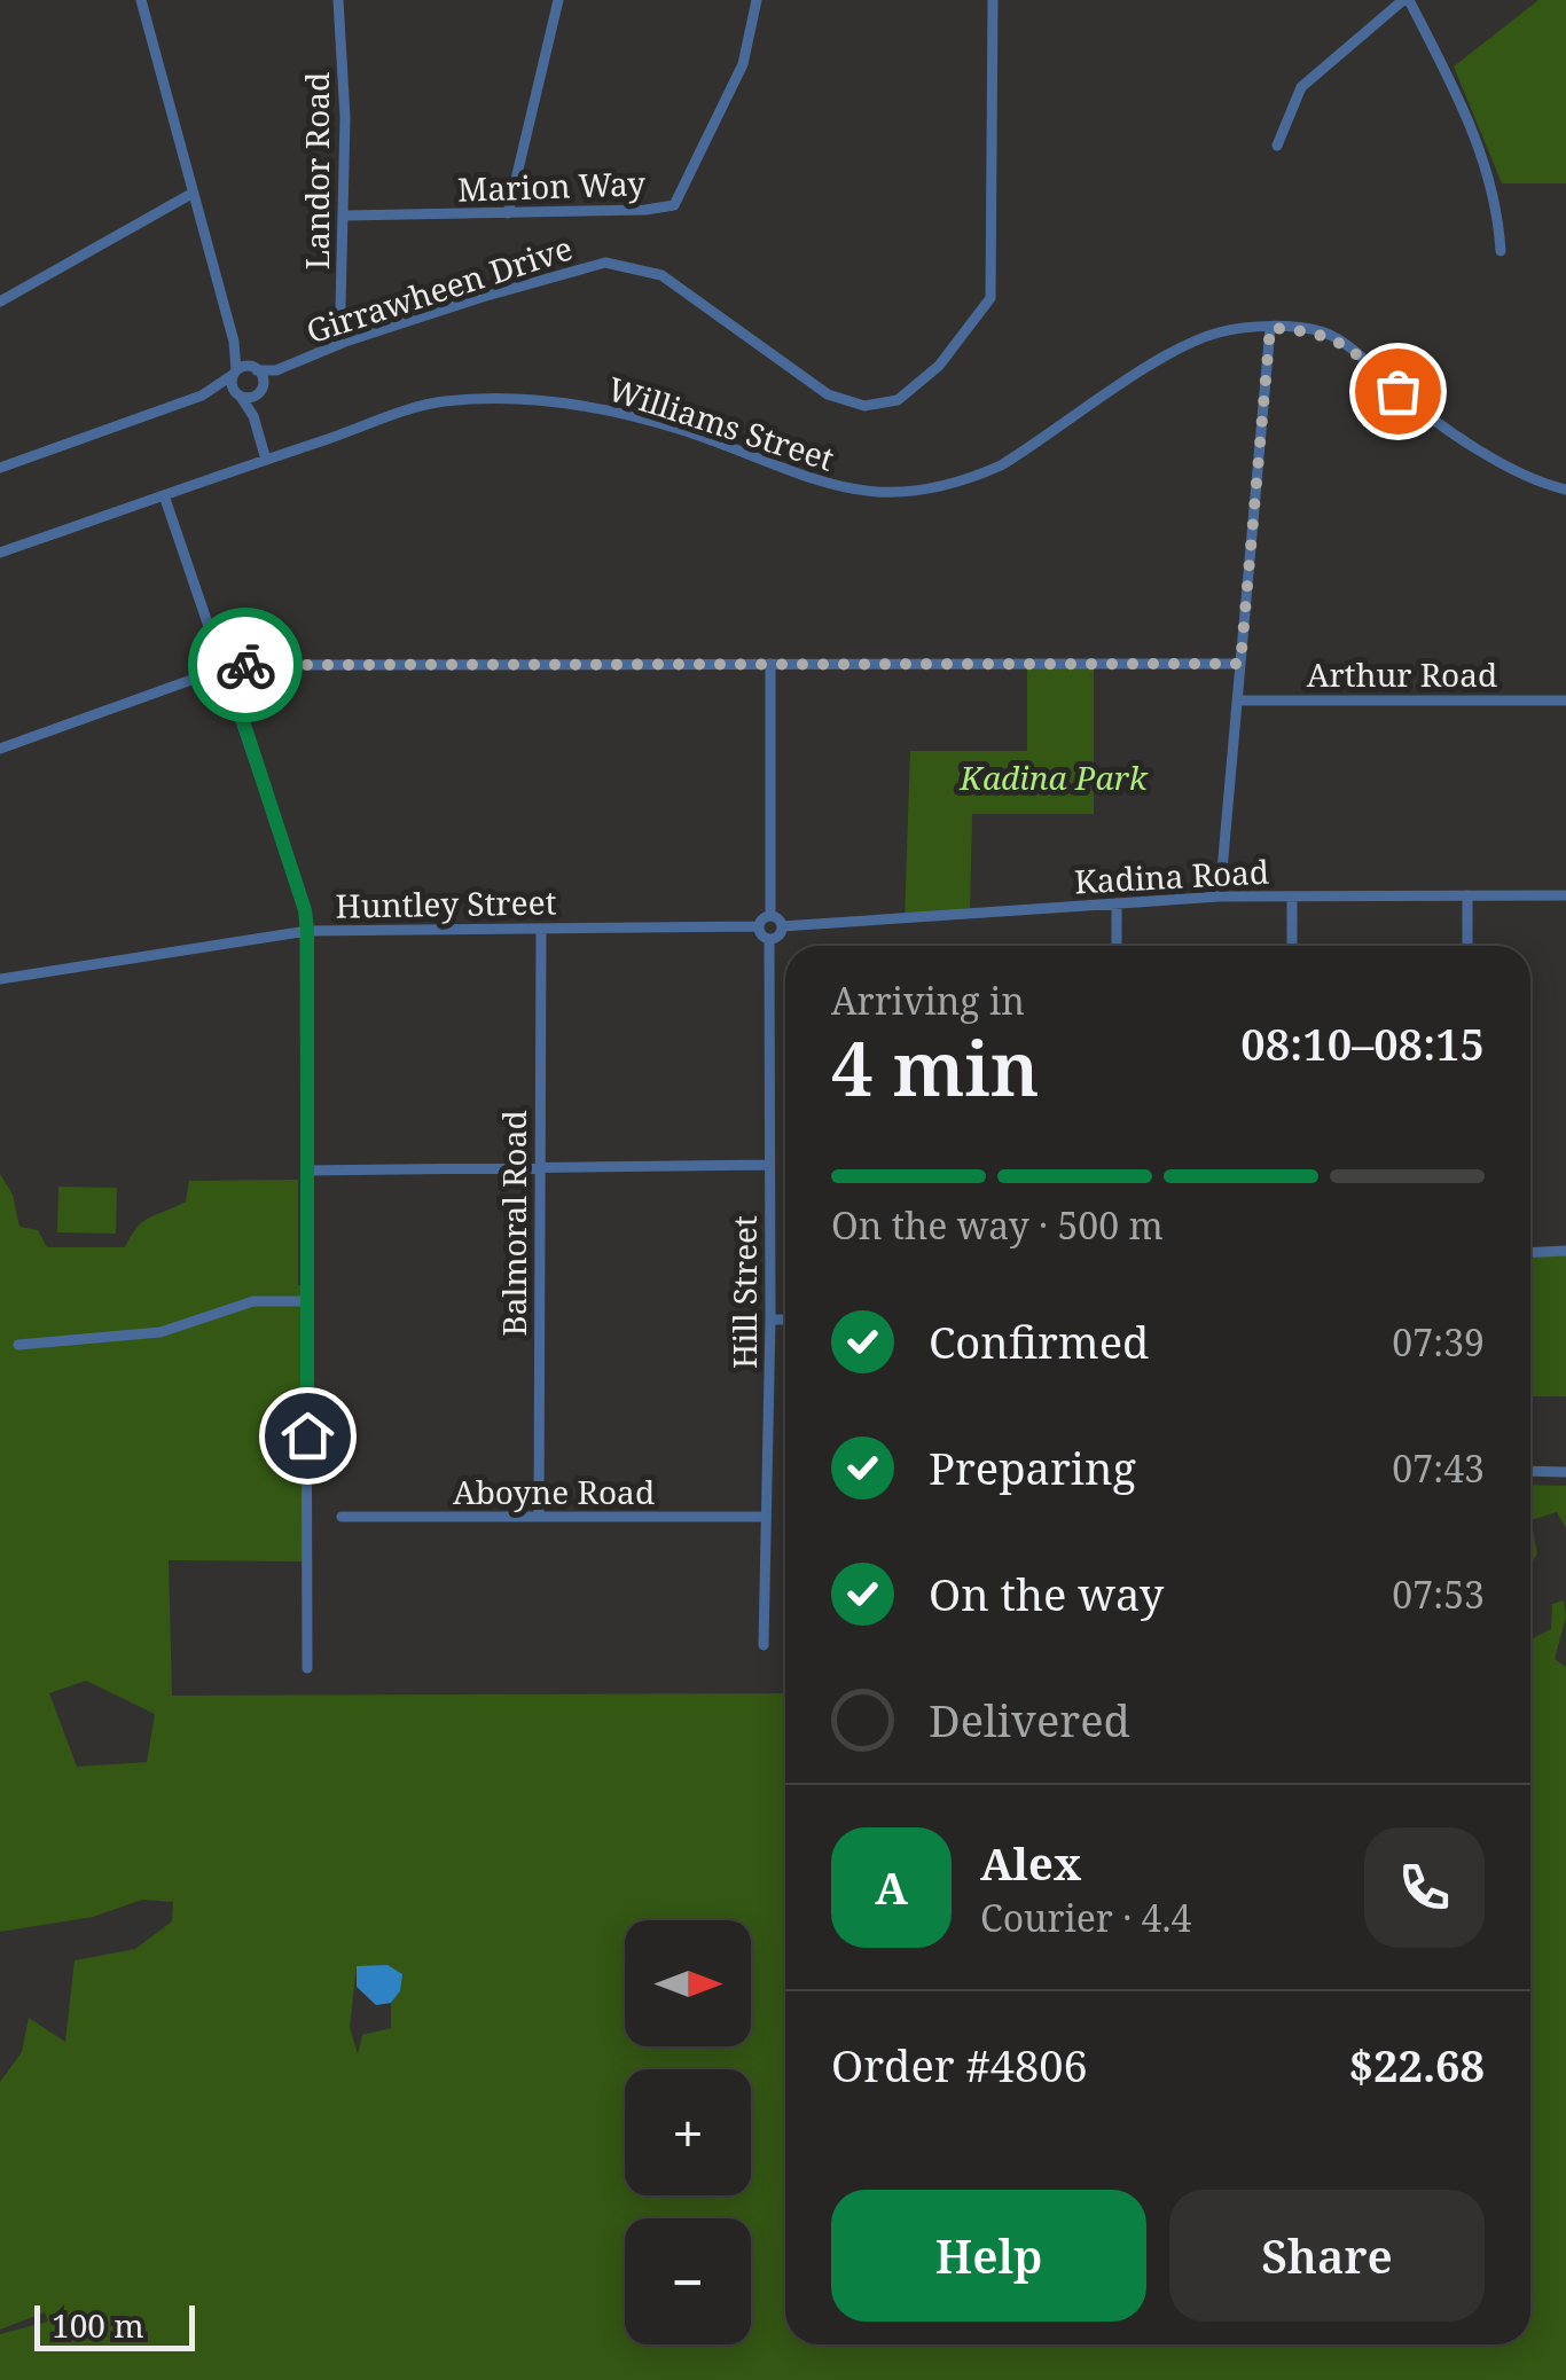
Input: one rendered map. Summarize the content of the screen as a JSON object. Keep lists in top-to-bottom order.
{
  "streets": {
    "street": [
      "Landor Road",
      "Marion Way",
      "Girrawheen Drive",
      "Williams Street",
      "Arthur Road",
      "Kadina Road",
      "Huntley Street",
      "Balmoral Road",
      "Hill Street",
      "Aboyne Road"
    ]
  },
  "crossings": [
    ["Landor Road", "Marion Way"],
    ["Landor Road", "Girrawheen Drive"],
    ["Huntley Street", "Balmoral Road"],
    ["Balmoral Road", "Aboyne Road"],
    ["Hill Street", "Aboyne Road"]
  ],
  "parks": ["Kadina Park"],
  "scale_bar": "100 m",
  "north": "right",
  "page": {
    "heading": ["4 min", "Arriving in", "08:10–08:15"],
    "panel": [
      "Alex",
      "Courier · 4.4",
      "Order #4806",
      "$22.68"
    ],
    "bar": "On the way · 500 m",
    "list": [
      ["Confirmed", "07:39"],
      ["Preparing", "07:43"],
      ["On the way", "07:53"],
      "Delivered"
    ],
    "round": "A",
    "map_buttons": ["+", "−"],
    "buttons": ["Help", "Share"],
    "scale": "100 m"
  }
}
